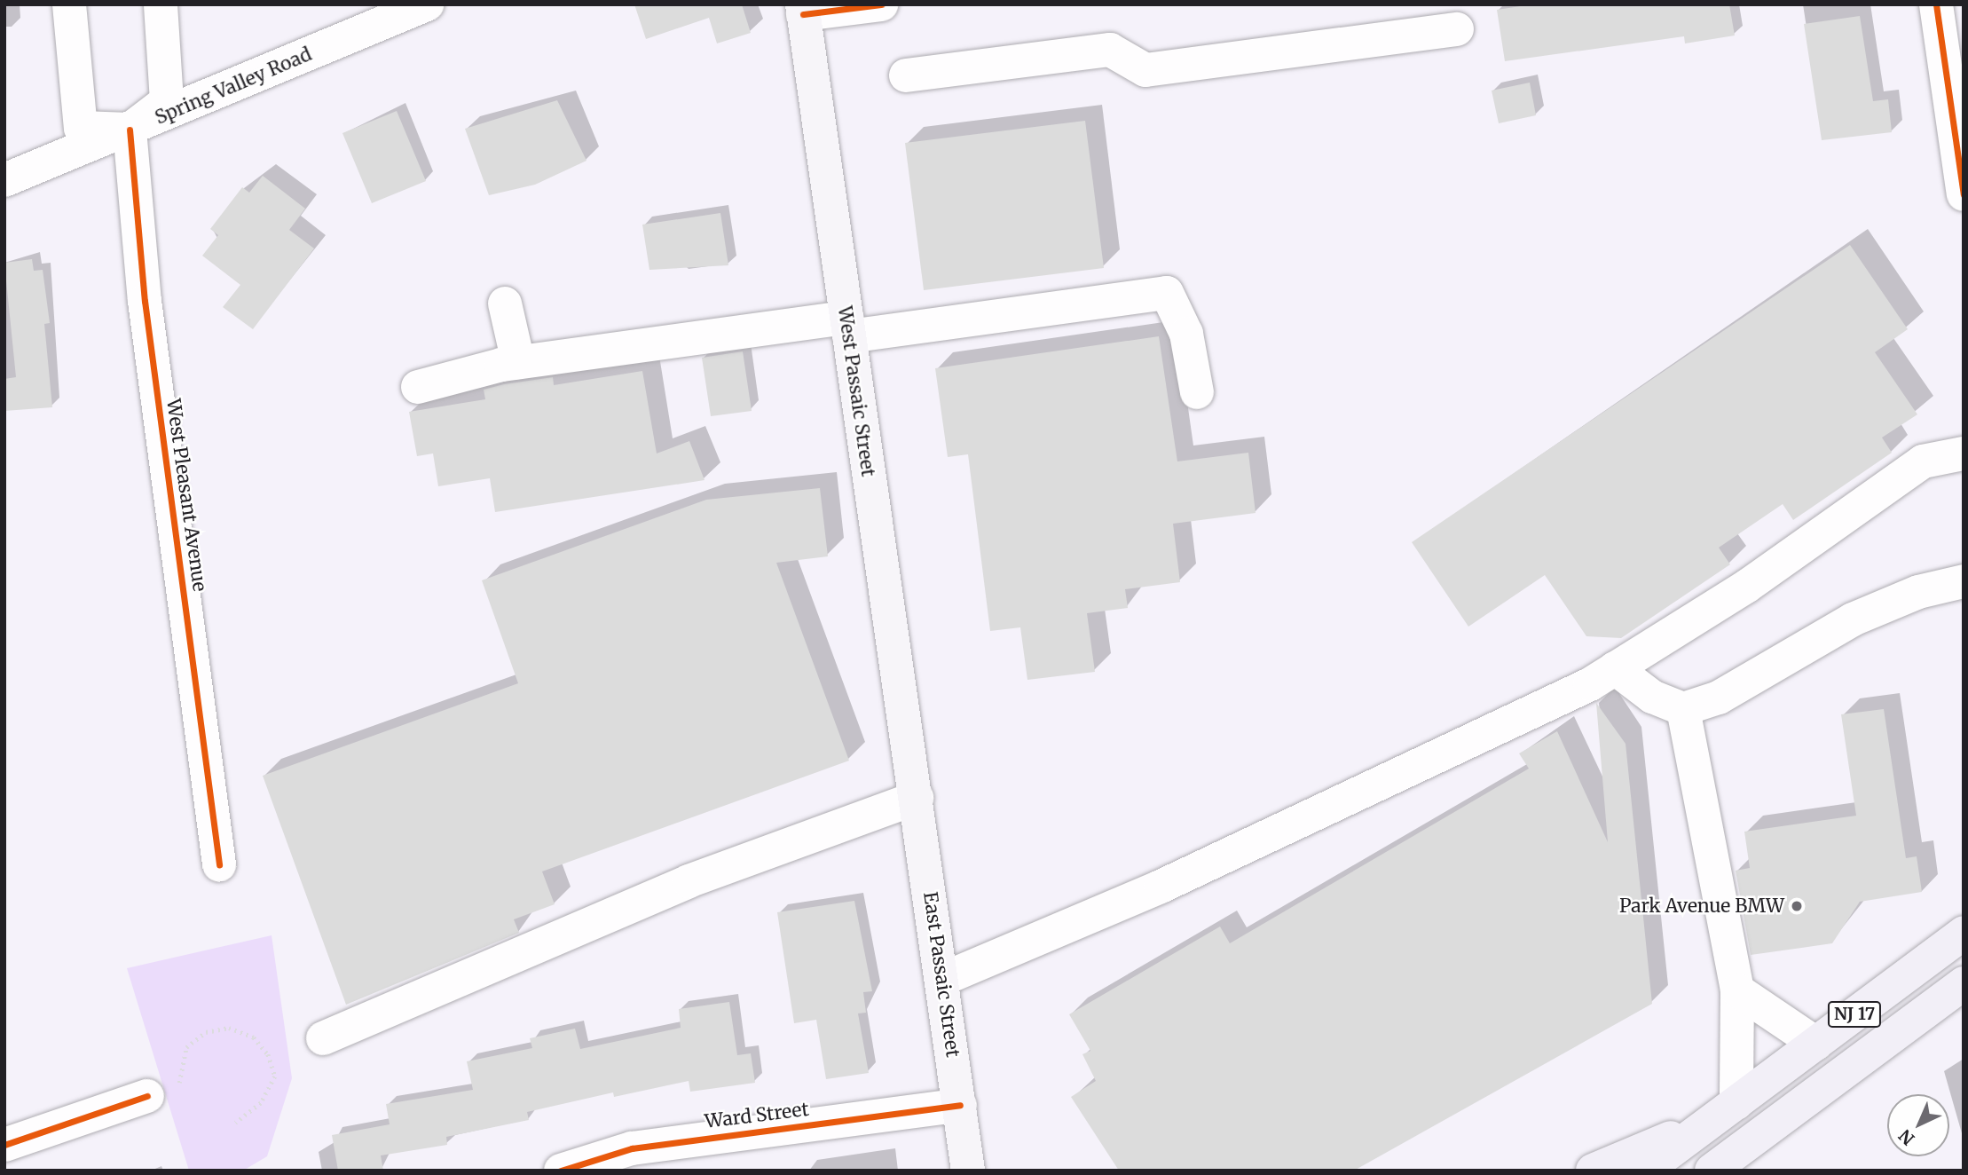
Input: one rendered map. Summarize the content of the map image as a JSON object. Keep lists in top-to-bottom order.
{
  "streets": {
    "highway": ["NJ 17"],
    "main road": ["West Passaic Street", "East Passaic Street"],
    "street": ["Spring Valley Road", "West Pleasant Avenue", "Ward Street"]
  },
  "crossings": [
    ["Spring Valley Road", "West Pleasant Avenue"],
    ["West Passaic Street", "East Passaic Street"],
    ["East Passaic Street", "Ward Street"]
  ],
  "places": ["Park Avenue BMW"],
  "north": "bottom left"
}
